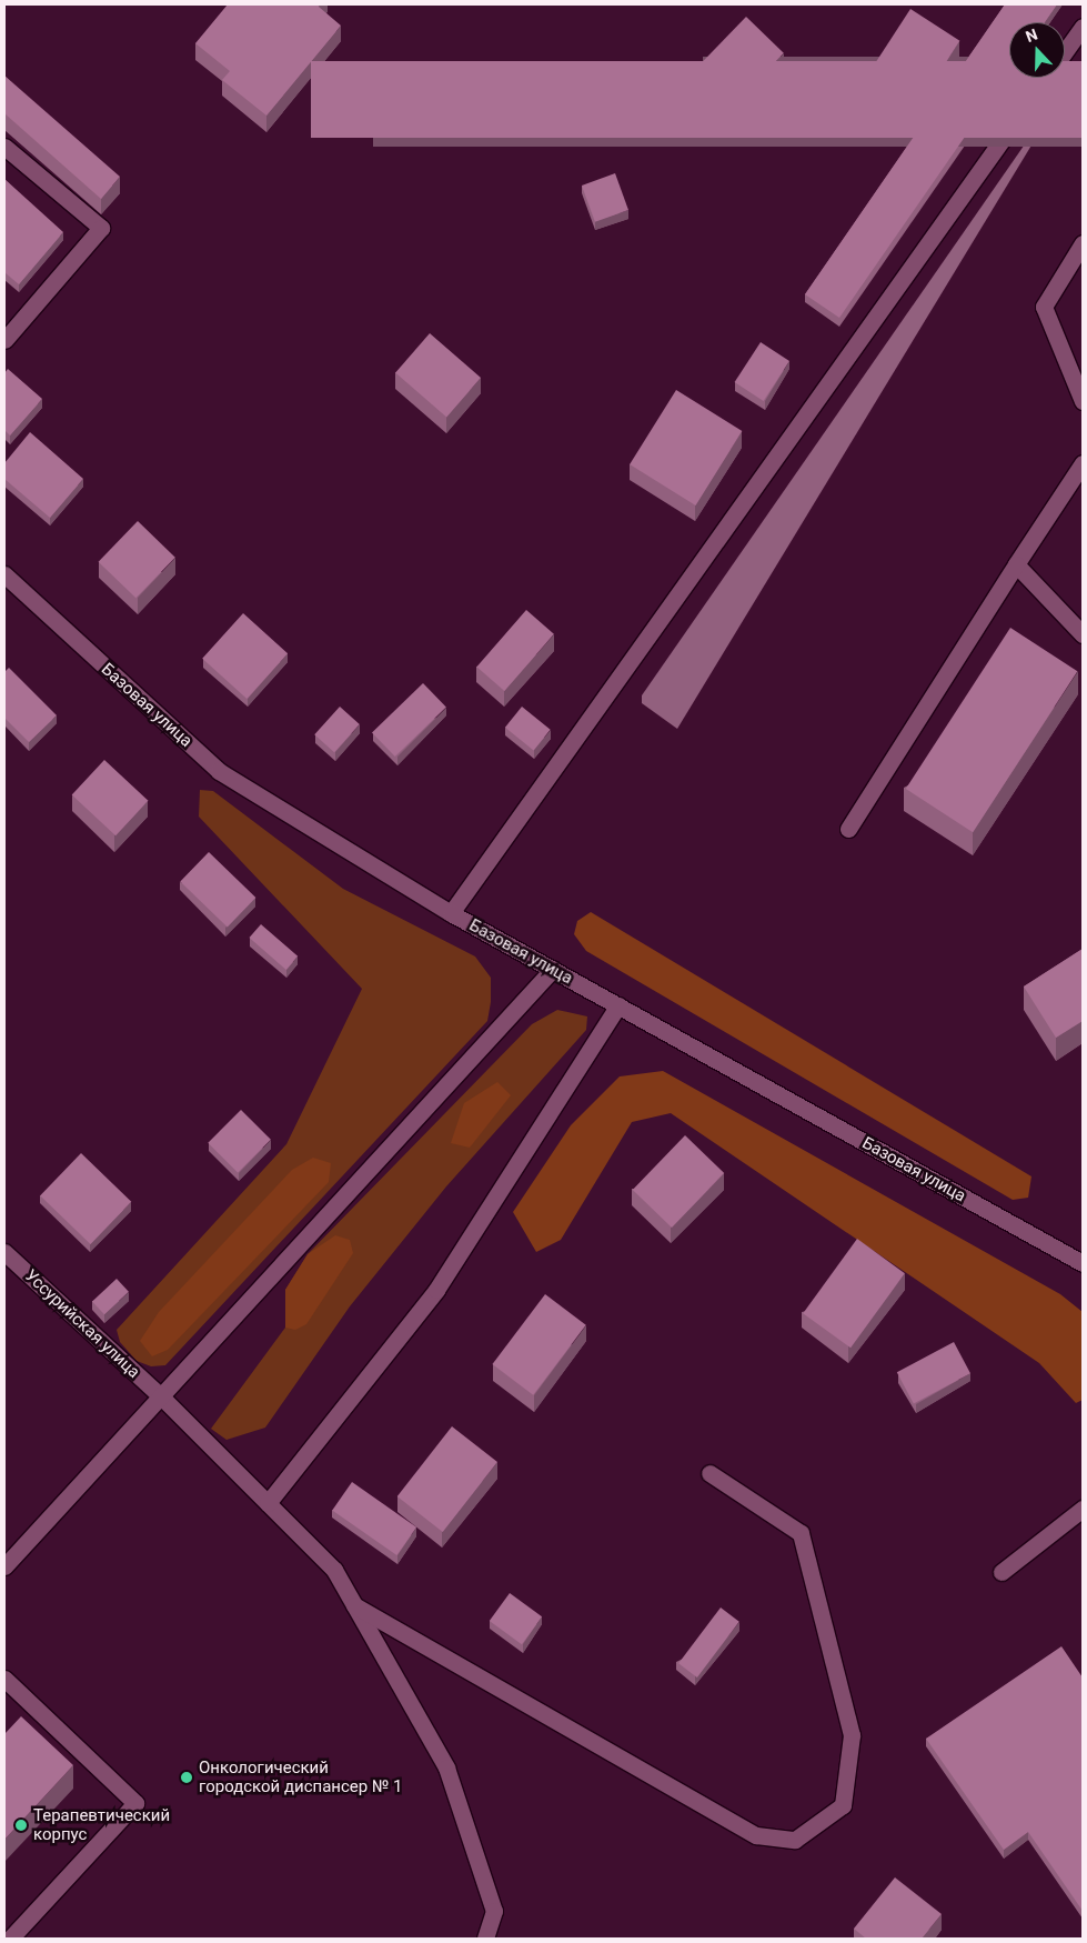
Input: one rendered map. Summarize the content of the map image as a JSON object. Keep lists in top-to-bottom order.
{
  "streets": {
    "street": ["Базовая улица", "Уссурийская улица"]
  },
  "places": ["Онкологический городской диспансер № 1", "Терапевтический корпус"],
  "north": "top"
}
